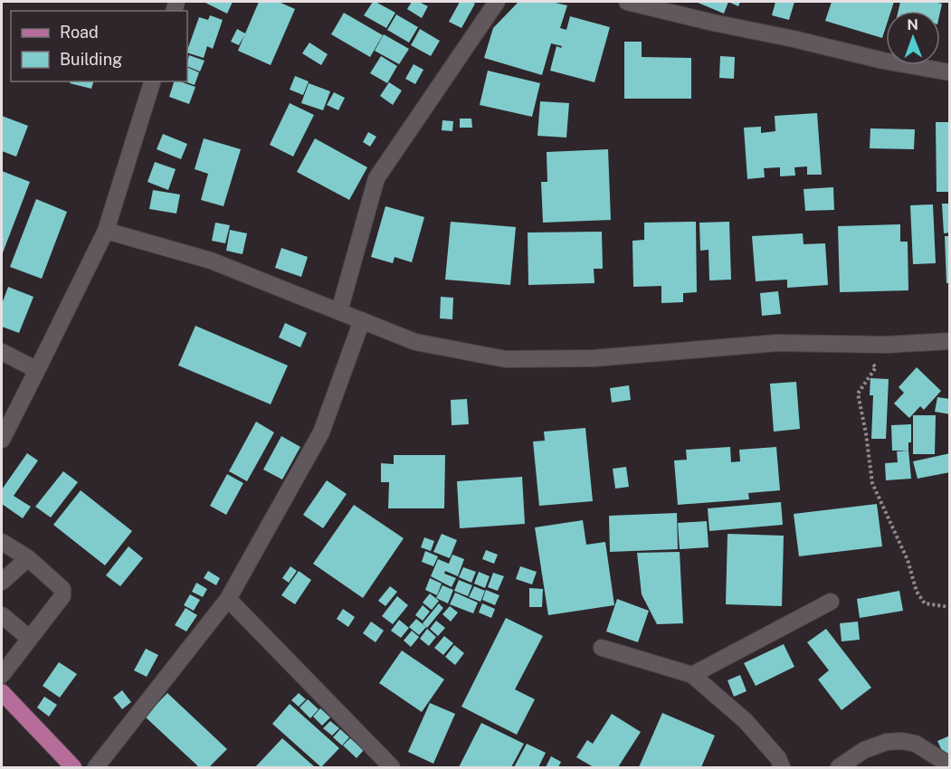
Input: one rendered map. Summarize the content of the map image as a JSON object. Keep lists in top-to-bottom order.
{
  "legend": ["Road", "Building"],
  "north": "top"
}
